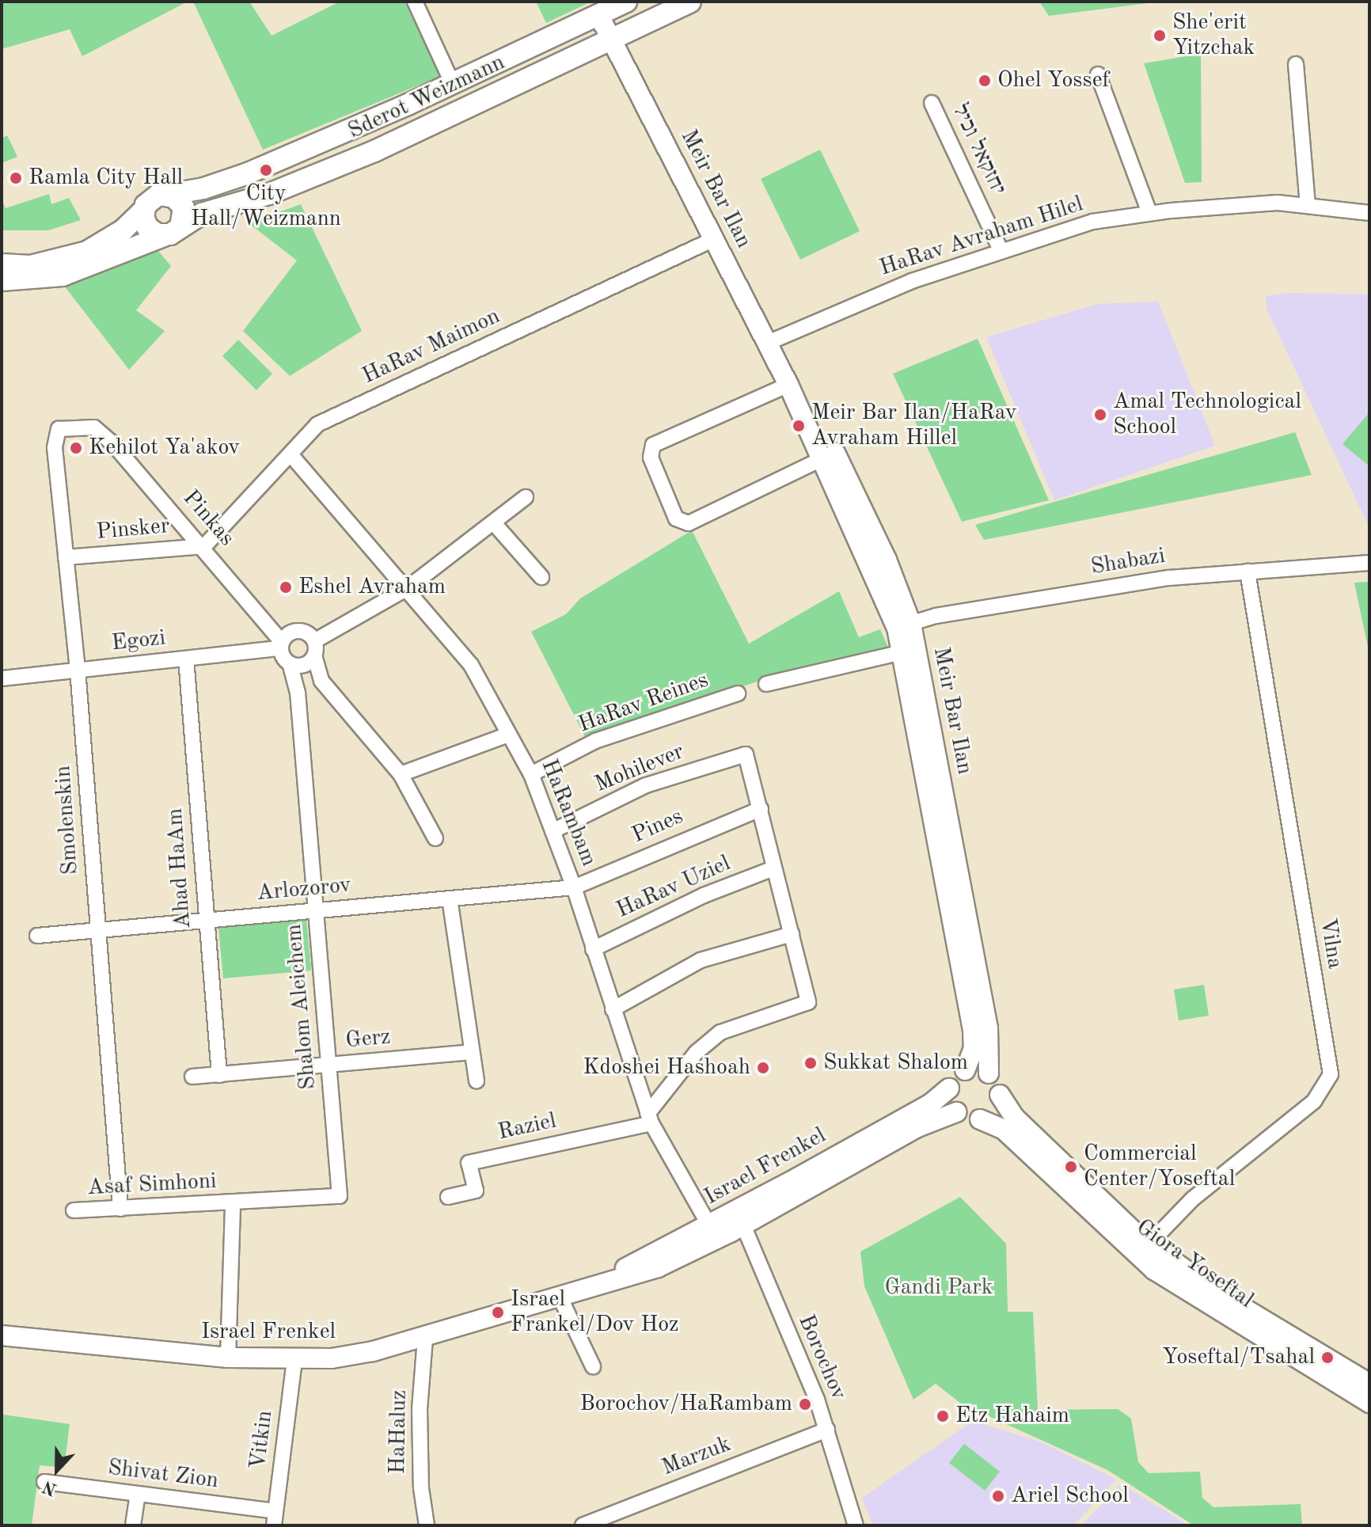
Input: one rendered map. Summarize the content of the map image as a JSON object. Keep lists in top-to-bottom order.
{
  "streets": {
    "main road": ["Sderot Weizmann"],
    "street": [
      "יחזקאל וכיל",
      "Meir Bar Ilan",
      "HaRav Avraham Hilel",
      "HaRav Maimon",
      "Pinkas",
      "Pinsker",
      "Shabazi",
      "Egozi",
      "HaRav Reines",
      "Mohilever",
      "HaRambam",
      "Smolenskin",
      "Pines",
      "Ahad HaAm",
      "HaRav Uziel",
      "Arlozorov",
      "Vilna",
      "Shalom Aleichem",
      "Gerz",
      "Raziel",
      "Israel Frenkel",
      "Asaf Simhoni",
      "Giora Yoseftal",
      "Borochov",
      "HaHaluz",
      "Vitkin",
      "Marzuk",
      "Shivat Zion"
    ]
  },
  "crossings": [
    ["Sderot Weizmann", "Meir Bar Ilan"],
    ["יחזקאל וכיל", "HaRav Avraham Hilel"],
    ["Meir Bar Ilan", "HaRav Avraham Hilel"],
    ["Meir Bar Ilan", "HaRav Maimon"],
    ["Meir Bar Ilan", "Shabazi"],
    ["Meir Bar Ilan", "Israel Frenkel"],
    ["Meir Bar Ilan", "Giora Yoseftal"],
    ["HaRav Maimon", "Pinkas"],
    ["HaRav Maimon", "Pinsker"],
    ["HaRav Maimon", "HaRambam"],
    ["Pinkas", "Pinsker"],
    ["Pinkas", "Egozi"],
    ["Pinkas", "Smolenskin"],
    ["Pinkas", "Shalom Aleichem"],
    ["Pinsker", "Smolenskin"],
    ["Shabazi", "Vilna"],
    ["Egozi", "Smolenskin"],
    ["Egozi", "Ahad HaAm"],
    ["Egozi", "Shalom Aleichem"],
    ["HaRav Reines", "HaRambam"],
    ["Mohilever", "HaRambam"],
    ["Mohilever", "Pines"],
    ["HaRambam", "Pines"],
    ["HaRambam", "HaRav Uziel"],
    ["HaRambam", "Arlozorov"],
    ["HaRambam", "Raziel"],
    ["HaRambam", "Israel Frenkel"],
    ["Smolenskin", "Arlozorov"],
    ["Smolenskin", "Asaf Simhoni"],
    ["Pines", "Arlozorov"],
    ["Ahad HaAm", "Arlozorov"],
    ["Ahad HaAm", "Gerz"],
    ["Arlozorov", "Shalom Aleichem"],
    ["Vilna", "Giora Yoseftal"],
    ["Shalom Aleichem", "Gerz"],
    ["Shalom Aleichem", "Asaf Simhoni"],
    ["Israel Frenkel", "Asaf Simhoni"],
    ["Israel Frenkel", "Giora Yoseftal"],
    ["Israel Frenkel", "Borochov"],
    ["Israel Frenkel", "HaHaluz"],
    ["Israel Frenkel", "Vitkin"],
    ["Borochov", "Marzuk"],
    ["Vitkin", "Shivat Zion"]
  ],
  "parks": ["Gandi Park"],
  "places": [
    "She'erit Yitzchak",
    "Ohel Yossef",
    "City Hall/Weizmann",
    "Ramla City Hall",
    "Amal Technological School",
    "Meir Bar Ilan/HaRav Avraham Hillel",
    "Kehilot Ya'akov",
    "Eshel Avraham",
    "Sukkat Shalom",
    "Kdoshei Hashoah",
    "Commercial Center/Yoseftal",
    "Israel Frankel/Dov Hoz",
    "Yoseftal/Tsahal",
    "Borochov/HaRambam",
    "Etz Hahaim",
    "Ariel School"
  ],
  "north": "bottom"
}
